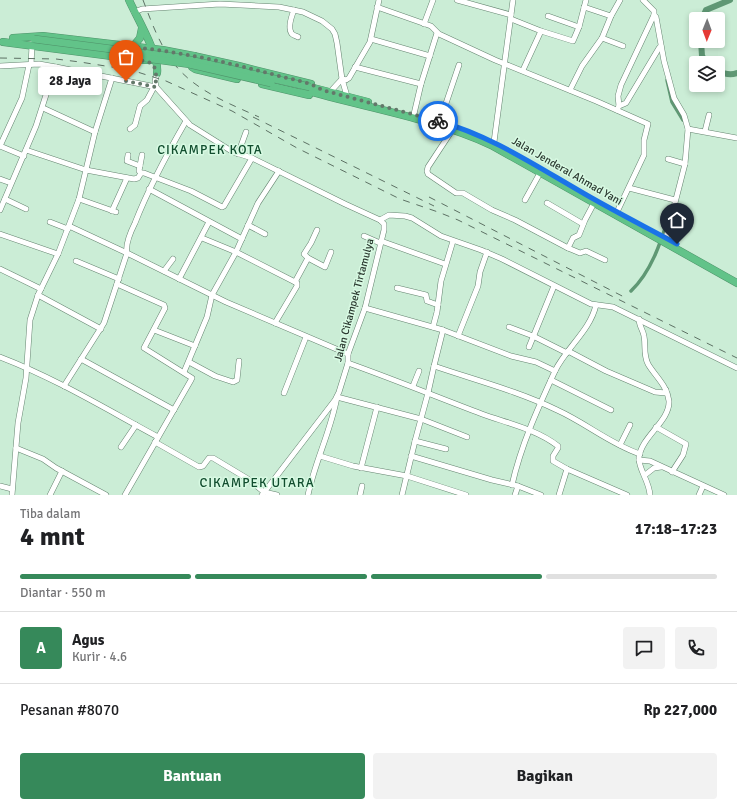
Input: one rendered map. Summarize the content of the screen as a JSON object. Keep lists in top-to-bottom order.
{
  "streets": {
    "highway": ["Jalan Jenderal Ahmad Yani"],
    "street": ["Jalan Cikampek Tirtamulya"]
  },
  "districts": ["CIKAMPEK KOTA", "CIKAMPEK UTARA"],
  "places": ["28 Jaya"],
  "north": "bottom",
  "page": {
    "bubble": "28 Jaya",
    "heading": ["4 mnt", "Tiba dalam", "17:18–17:23"],
    "panel": [
      "Agus",
      "Kurir · 4.6",
      "Pesanan #8070",
      "Rp 227,000"
    ],
    "bar": "Diantar · 550 m",
    "round": "A",
    "buttons": ["Bantuan", "Bagikan"]
  }
}
